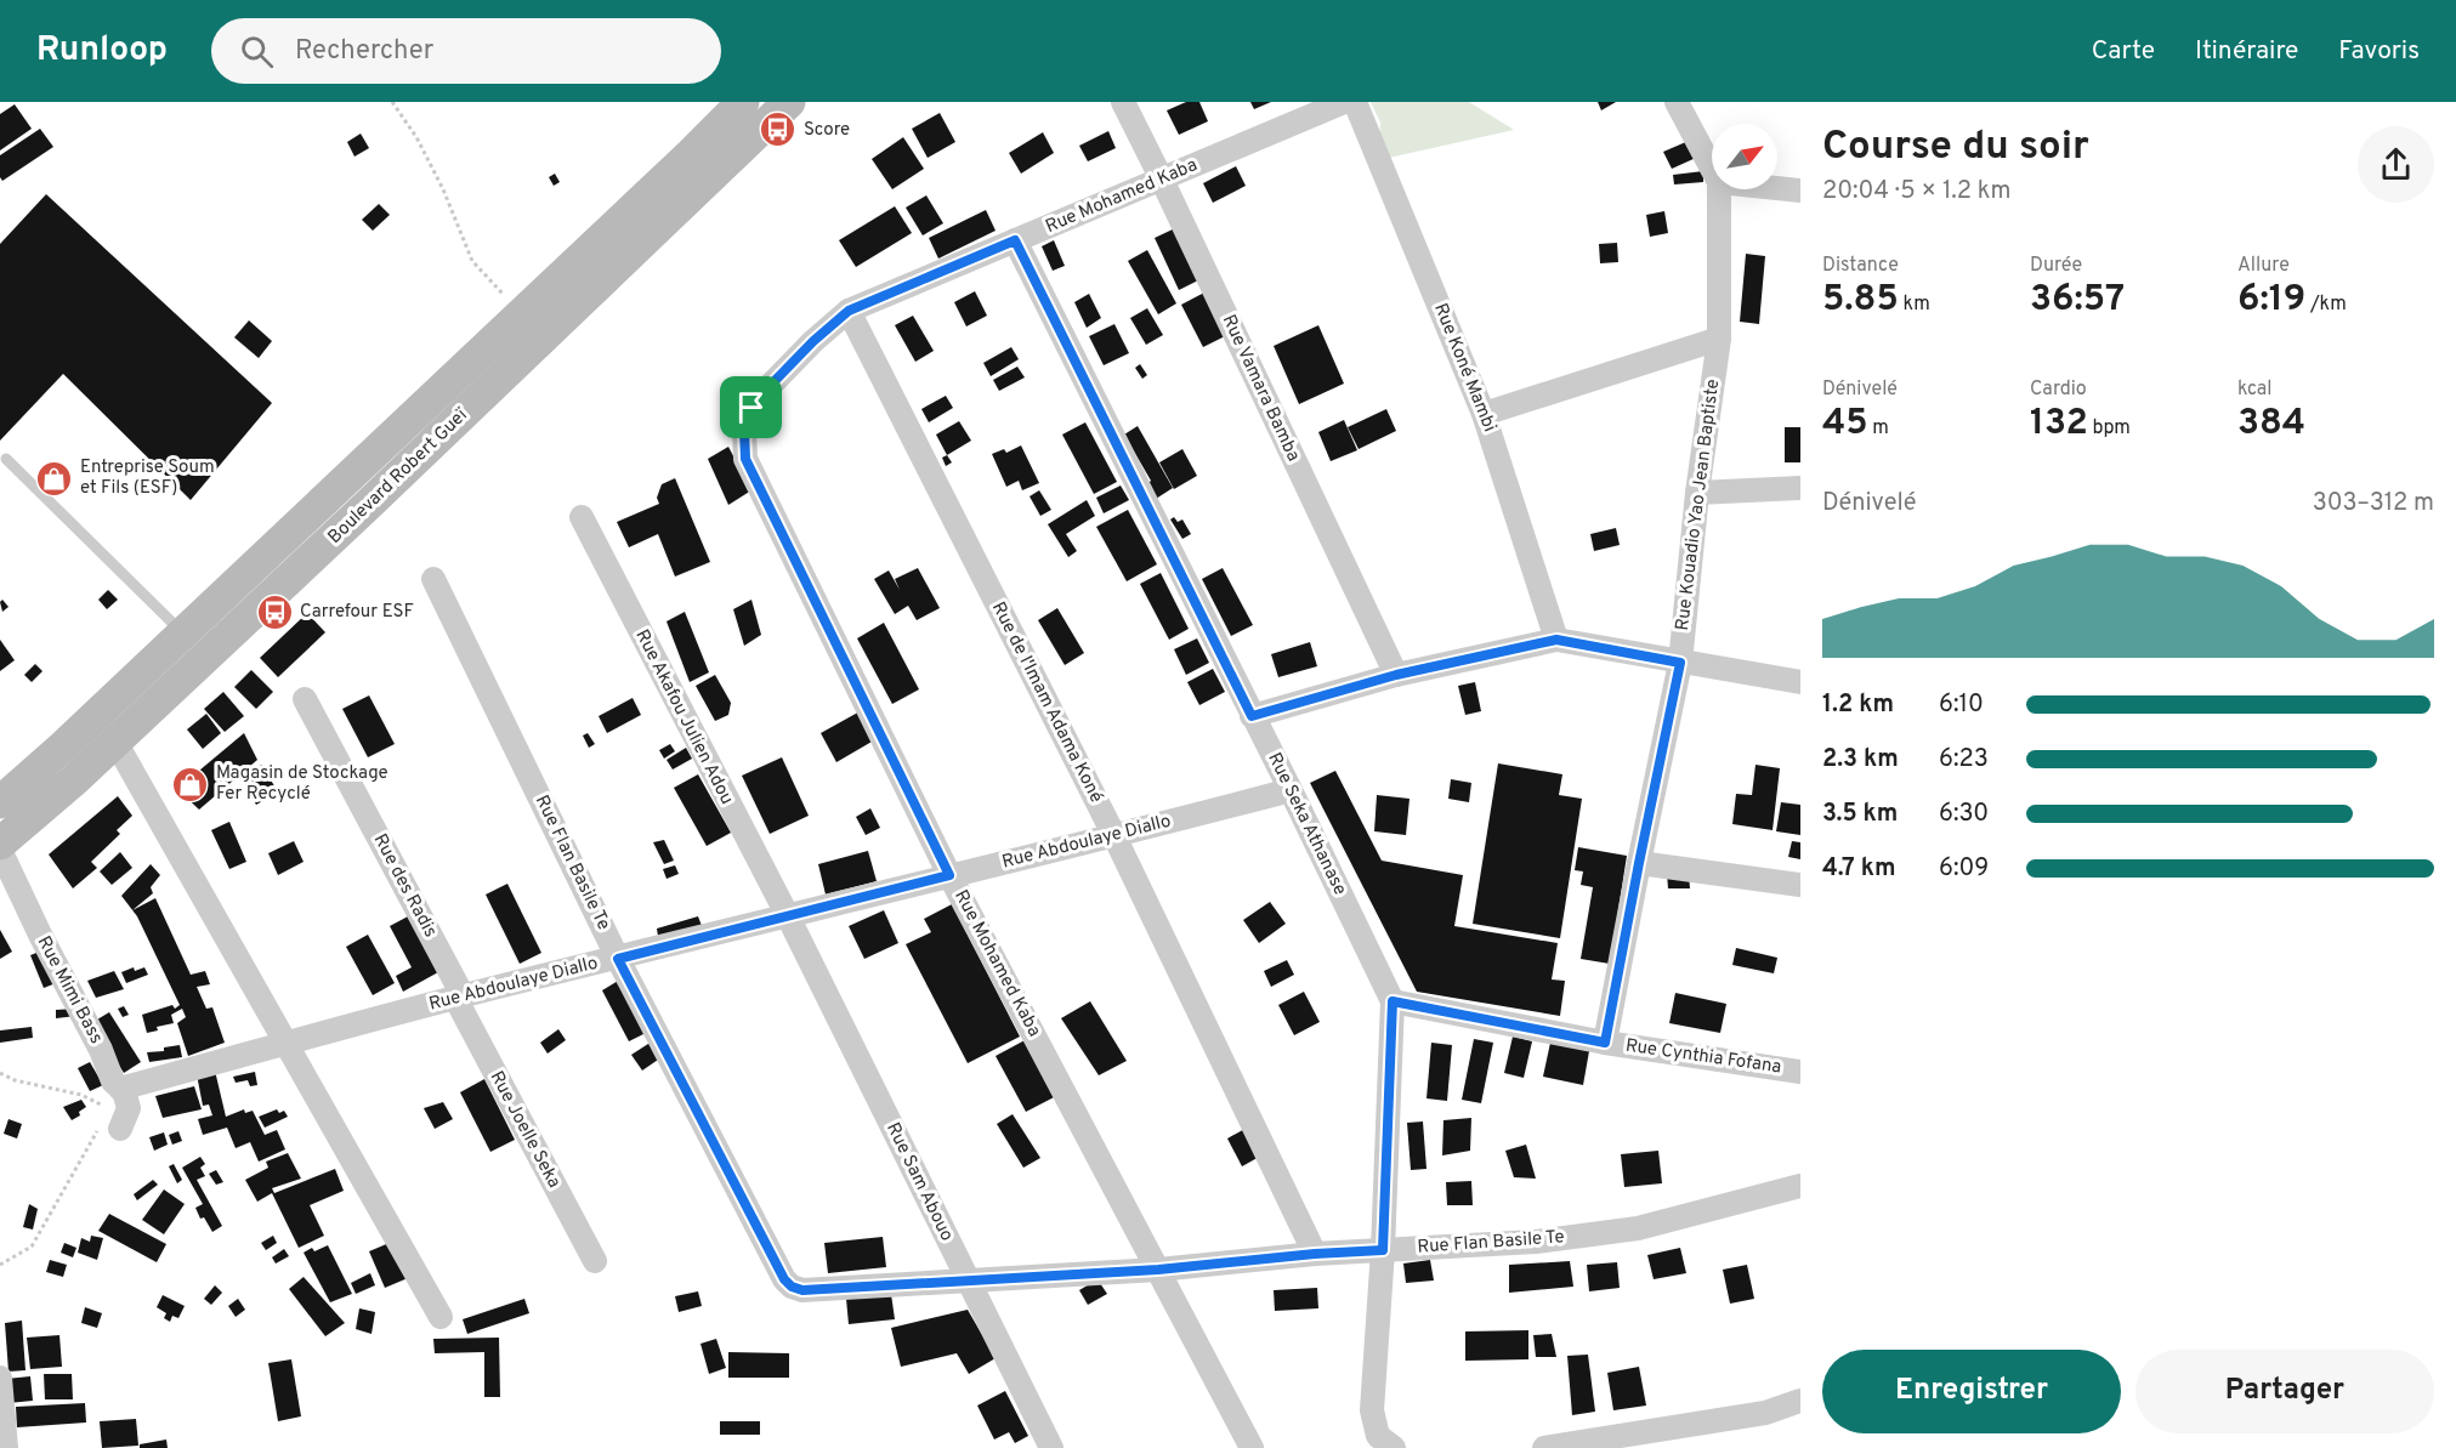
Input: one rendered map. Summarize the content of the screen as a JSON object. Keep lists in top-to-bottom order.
{
  "streets": {
    "main road": ["Boulevard Robert Gueï"],
    "street": [
      "Rue Mohamed Kaba",
      "Rue Koné Mambi",
      "Rue Vamara Bamba",
      "Rue Kouadio Yao Jean Baptiste",
      "Rue de l'Imam Adama Koné",
      "Rue Akafou Julien Adou",
      "Rue Seka Athanase",
      "Rue Abdoulaye Diallo",
      "Rue Flan Basile Te",
      "Rue des Radis",
      "Rue Mimi Bass",
      "Rue Cynthia Fofana",
      "Rue Joelle Seka",
      "Rue Sam Abouo"
    ]
  },
  "crossings": [
    ["Rue Mohamed Kaba", "Rue Vamara Bamba"],
    ["Rue Mohamed Kaba", "Rue de l'Imam Adama Koné"],
    ["Rue Mohamed Kaba", "Rue Seka Athanase"],
    ["Rue Mohamed Kaba", "Rue Abdoulaye Diallo"],
    ["Rue Mohamed Kaba", "Rue Flan Basile Te"],
    ["Rue Kouadio Yao Jean Baptiste", "Rue Cynthia Fofana"],
    ["Rue de l'Imam Adama Koné", "Rue Abdoulaye Diallo"],
    ["Rue de l'Imam Adama Koné", "Rue Flan Basile Te"],
    ["Rue Akafou Julien Adou", "Rue Abdoulaye Diallo"],
    ["Rue Akafou Julien Adou", "Rue Sam Abouo"],
    ["Rue Seka Athanase", "Rue Abdoulaye Diallo"],
    ["Rue Seka Athanase", "Rue Flan Basile Te"],
    ["Rue Seka Athanase", "Rue Cynthia Fofana"],
    ["Rue Abdoulaye Diallo", "Rue Flan Basile Te"],
    ["Rue Abdoulaye Diallo", "Rue des Radis"],
    ["Rue Abdoulaye Diallo", "Rue Mimi Bass"],
    ["Rue Abdoulaye Diallo", "Rue Joelle Seka"],
    ["Rue Abdoulaye Diallo", "Rue Sam Abouo"],
    ["Rue Flan Basile Te", "Rue Sam Abouo"],
    ["Rue des Radis", "Rue Joelle Seka"]
  ],
  "places": {
    "bus stop": ["Score", "Carrefour ESF"],
    "shop": ["Entreprise Soum et Fils (ESF)", "Magasin de Stockage Fer Recyclé"]
  },
  "north": "top right",
  "page": {
    "header": "Runloop",
    "search": "Rechercher",
    "nav": ["Carte", "Itinéraire", "Favoris"],
    "heading": ["Course du soir", "20:04 · 5 × 1.2 km"],
    "stats": [
      ["Distance", "5.85 km"],
      ["Durée", "36:57"],
      ["Allure", "6:19 /km"],
      ["Dénivelé", "45 m"],
      ["Cardio", "132 bpm"],
      ["kcal", "384"]
    ],
    "chart": ["Dénivelé", "303–312 m"],
    "list": [
      {
        "name": "1.2 km",
        "note": "6:10"
      },
      {
        "name": "2.3 km",
        "note": "6:23"
      },
      {
        "name": "3.5 km",
        "note": "6:30"
      },
      {
        "name": "4.7 km",
        "note": "6:09"
      }
    ],
    "buttons": ["Enregistrer", "Partager"]
  }
}
